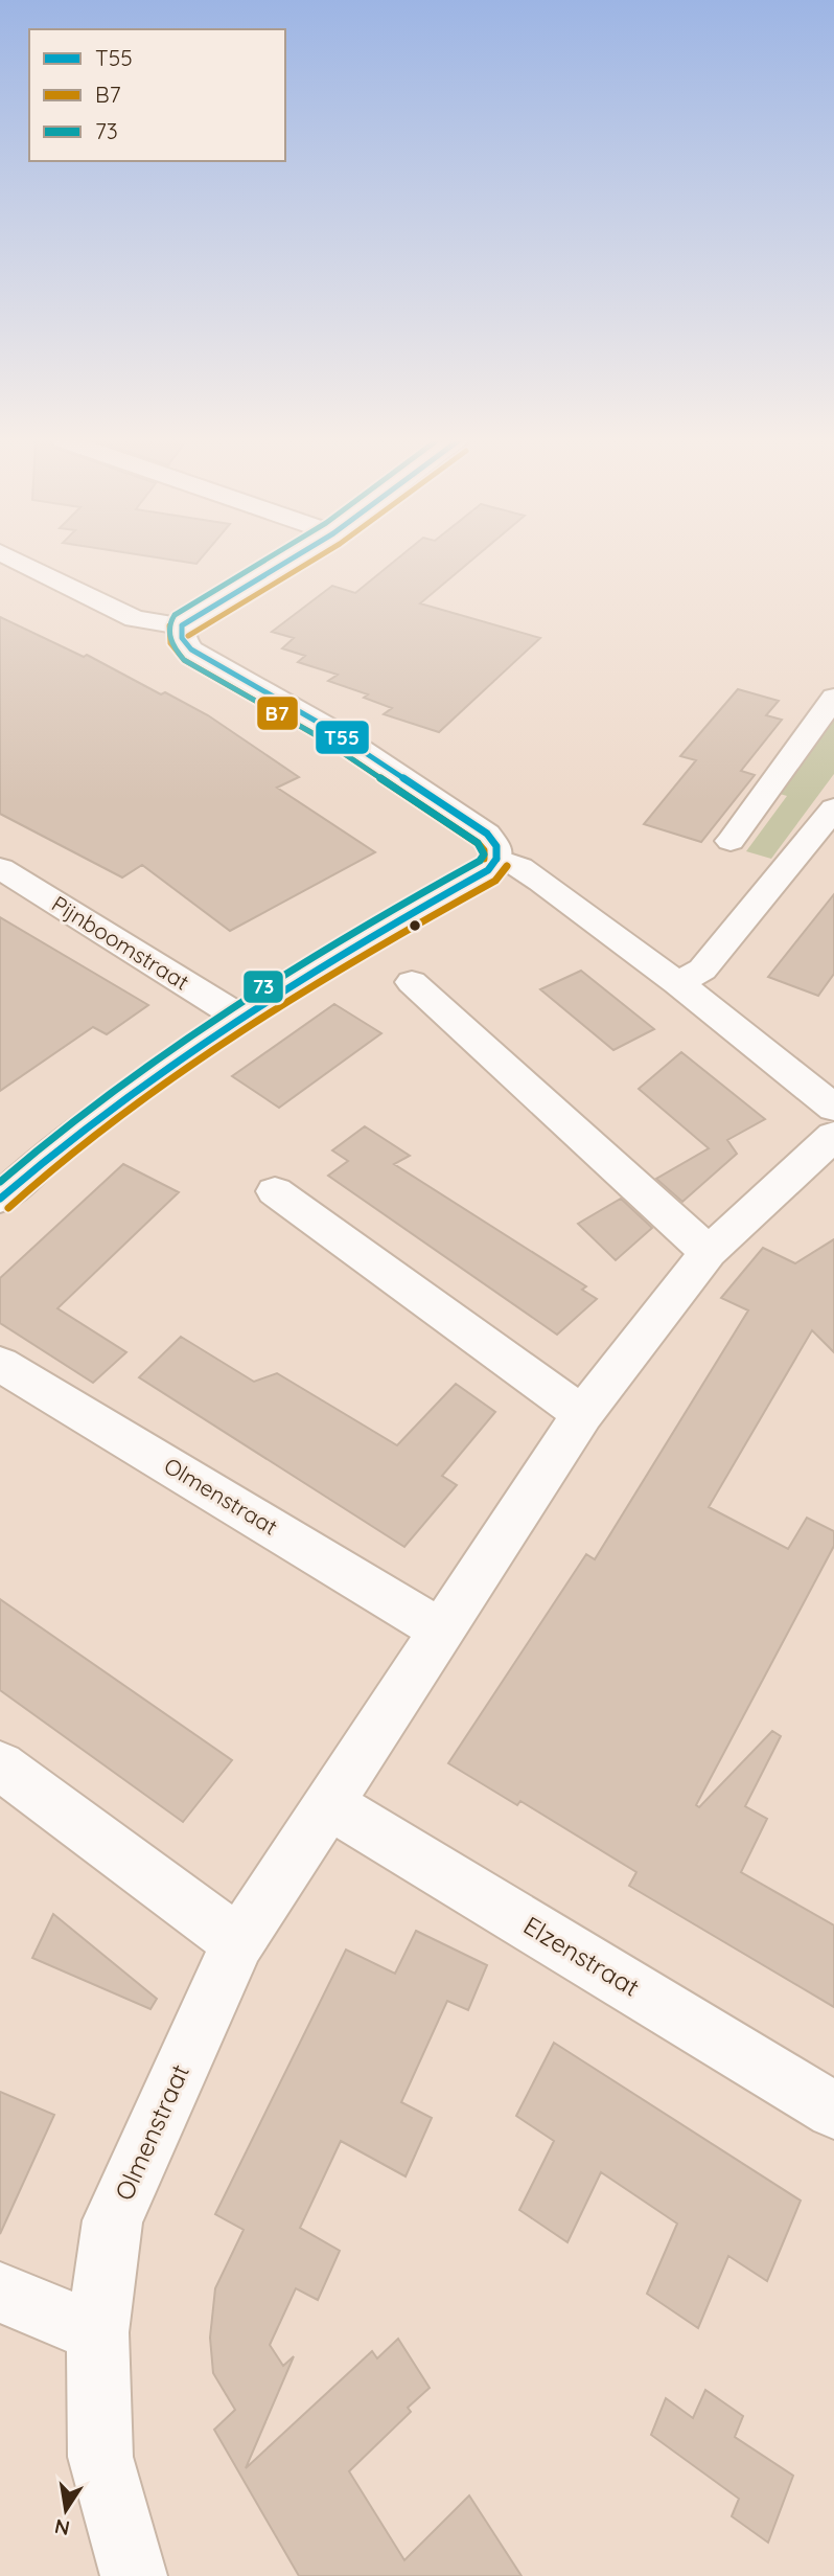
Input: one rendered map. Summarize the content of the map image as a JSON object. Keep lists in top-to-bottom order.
{
  "streets": {
    "street": ["Pijnboomstraat", "Olmenstraat", "Elzenstraat"]
  },
  "crossings": [
    ["Olmenstraat", "Elzenstraat"]
  ],
  "lines": ["transit line T55", "transit line B7", "transit line 73"],
  "legend": ["T55", "B7", "73"],
  "north": "bottom"
}
